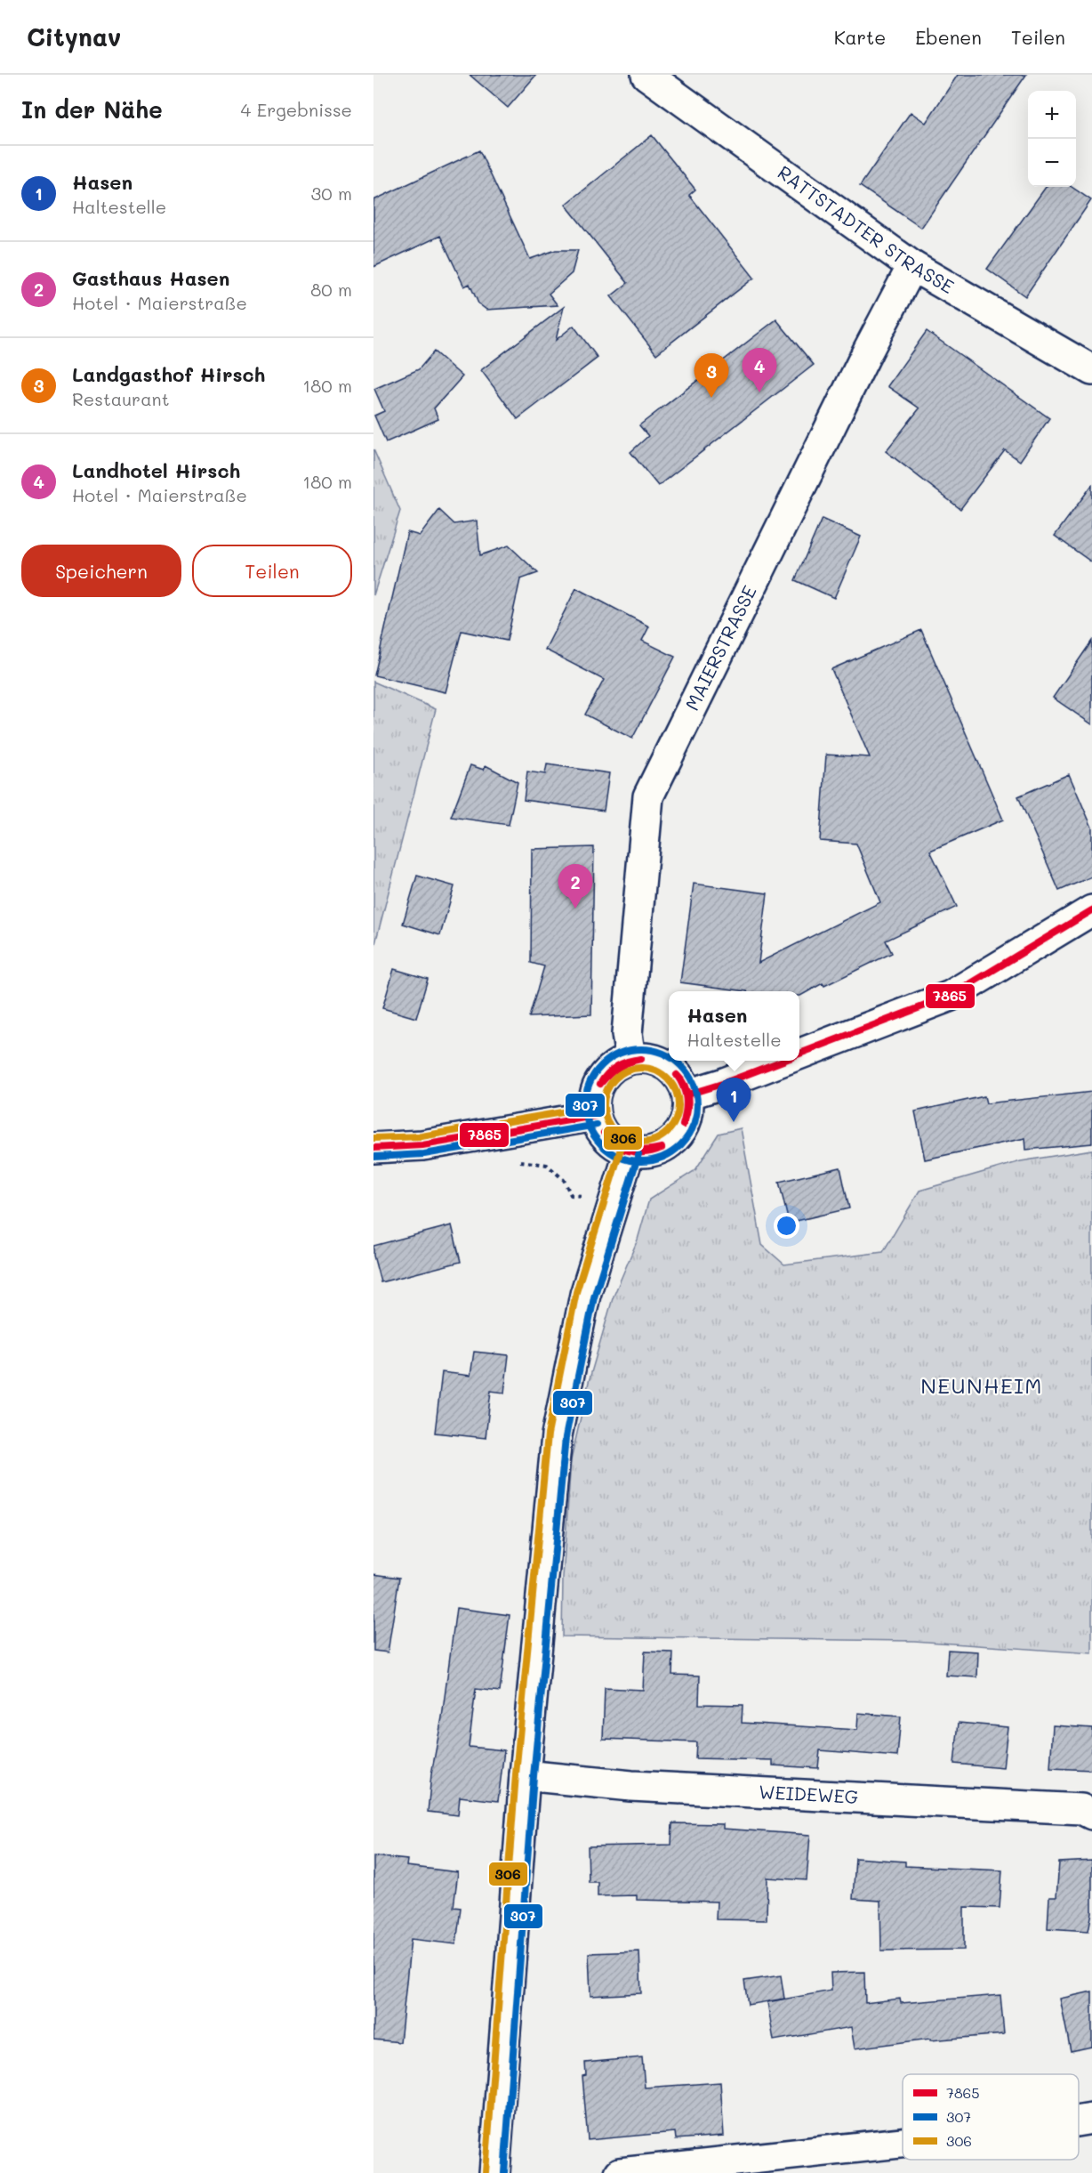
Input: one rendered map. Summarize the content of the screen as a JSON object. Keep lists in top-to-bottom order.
{
  "streets": {
    "street": ["RATTSTADTER STRASSE", "MAIERSTRASSE", "WEIDEWEG"]
  },
  "crossings": [
    ["RATTSTADTER STRASSE", "MAIERSTRASSE"]
  ],
  "districts": ["NEUNHEIM"],
  "lines": ["transit line 7865", "transit line 307", "transit line 306"],
  "legend": ["7865", "307", "306"],
  "page": {
    "header": "Citynav",
    "nav": ["Karte", "Ebenen", "Teilen"],
    "heading": ["In der Nähe", "4 Ergebnisse"],
    "map_buttons": ["+", "−"],
    "list": [
      {
        "mark": "1",
        "name": "Hasen",
        "note": "Haltestelle",
        "value": "30 m"
      },
      {
        "mark": "2",
        "name": "Gasthaus Hasen",
        "note": "Hotel · Maierstraße",
        "value": "80 m"
      },
      {
        "mark": "3",
        "name": "Landgasthof Hirsch",
        "note": "Restaurant",
        "value": "180 m"
      },
      {
        "mark": "4",
        "name": "Landhotel Hirsch",
        "note": "Hotel · Maierstraße",
        "value": "180 m"
      }
    ],
    "pins": [
      "4",
      "3",
      "2",
      "1"
    ],
    "buttons": ["Speichern", "Teilen"],
    "popup": ["Hasen", "Haltestelle"]
  }
}
